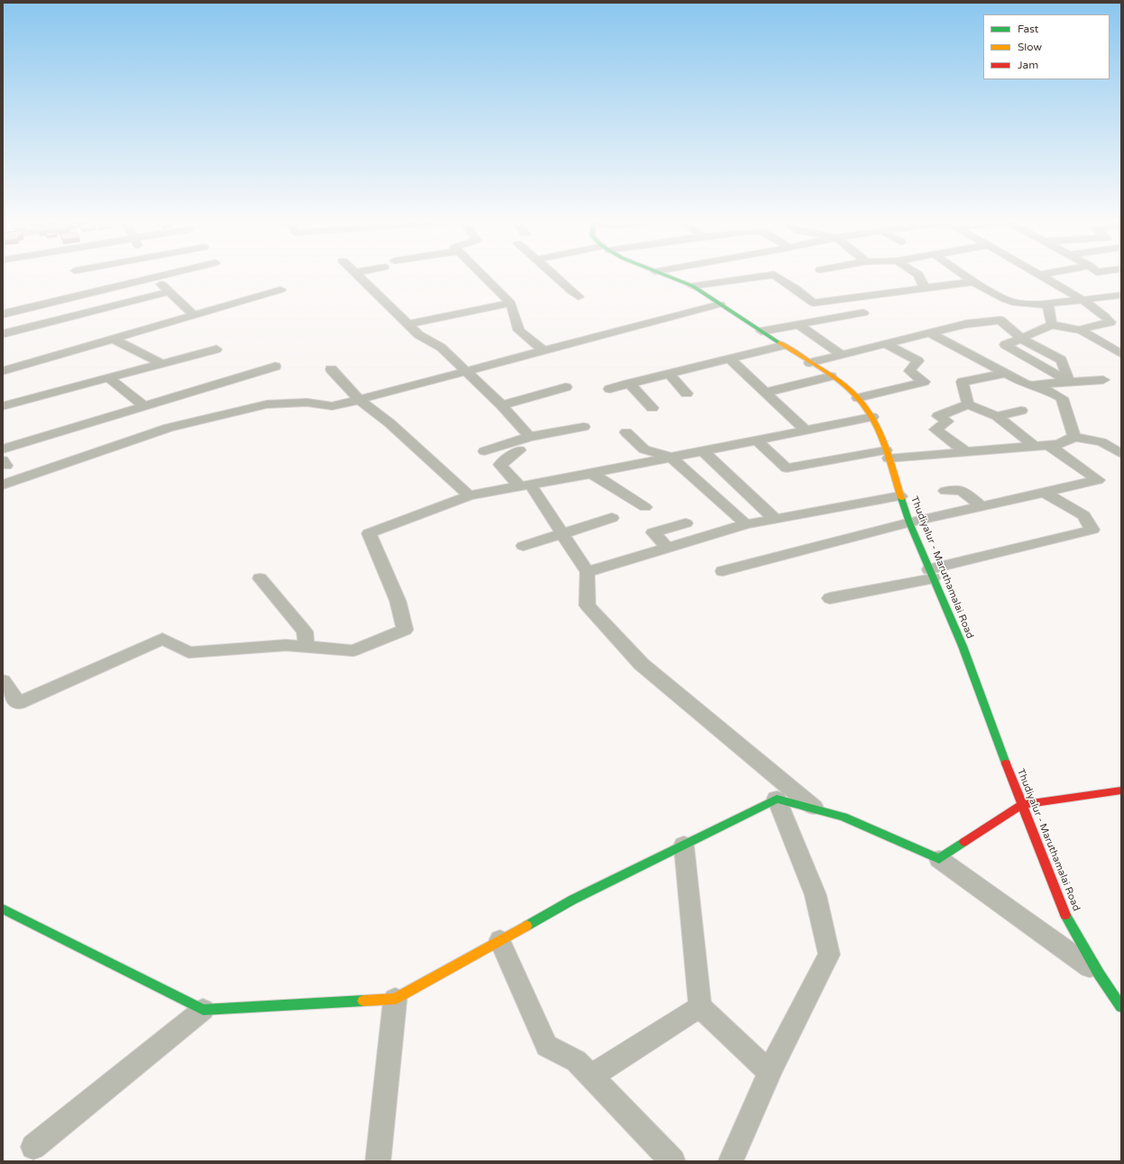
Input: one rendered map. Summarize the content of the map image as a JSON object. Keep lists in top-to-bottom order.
{
  "streets": {
    "main road": ["Thudiyalur - Maruthamalai Road"]
  },
  "legend": ["Fast", "Slow", "Jam"]
}
